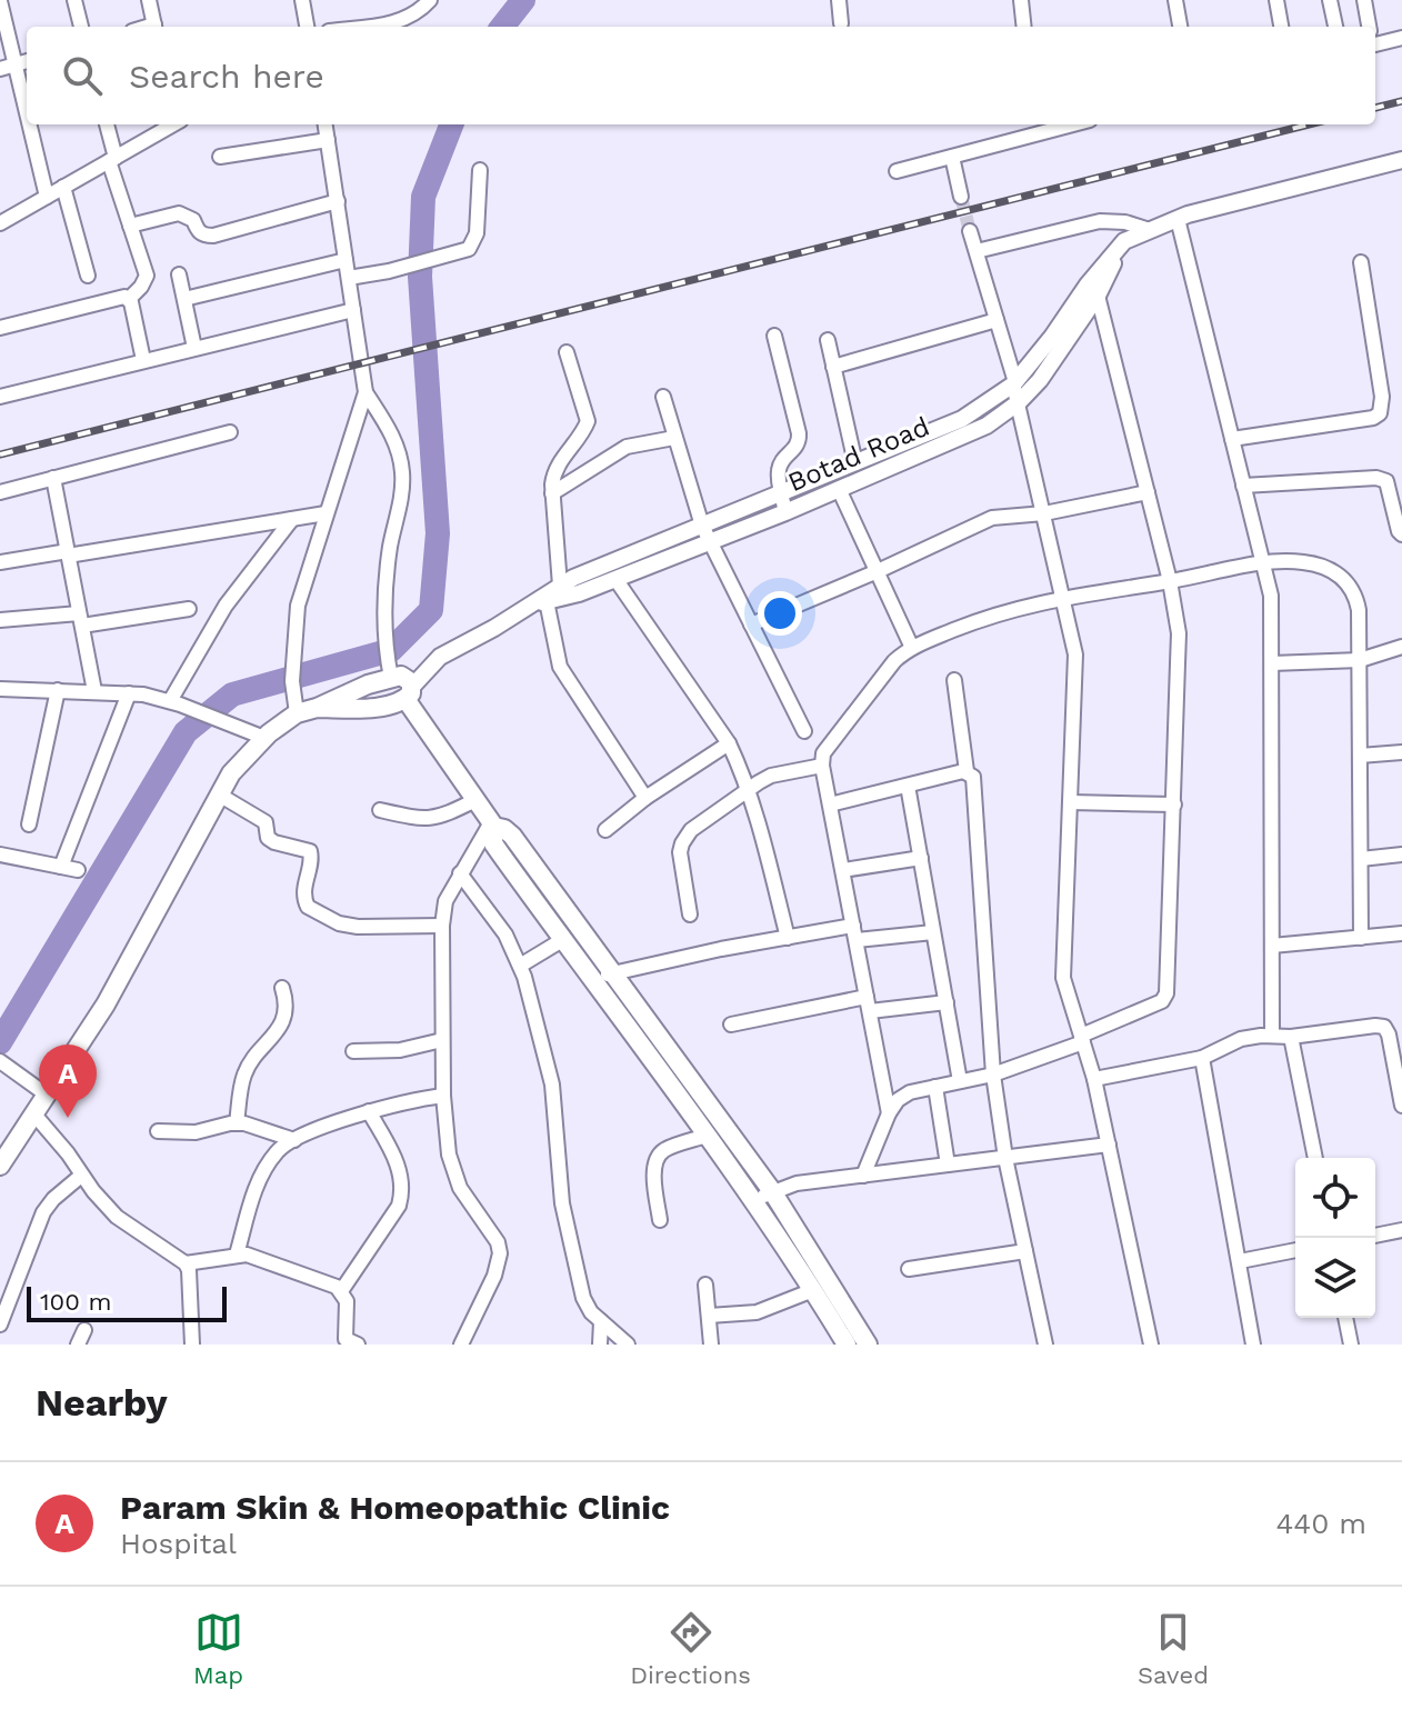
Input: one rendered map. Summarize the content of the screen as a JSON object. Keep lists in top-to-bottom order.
{
  "streets": {
    "main road": ["Botad Road"]
  },
  "scale_bar": "100 m",
  "page": {
    "search": "Search here",
    "pins": "A",
    "scale": "100 m",
    "heading": "Nearby",
    "list": [
      {
        "mark": "A",
        "name": "Param Skin & Homeopathic Clinic",
        "note": "Hospital",
        "value": "440 m"
      }
    ],
    "nav": ["Map", "Directions", "Saved"]
  }
}
